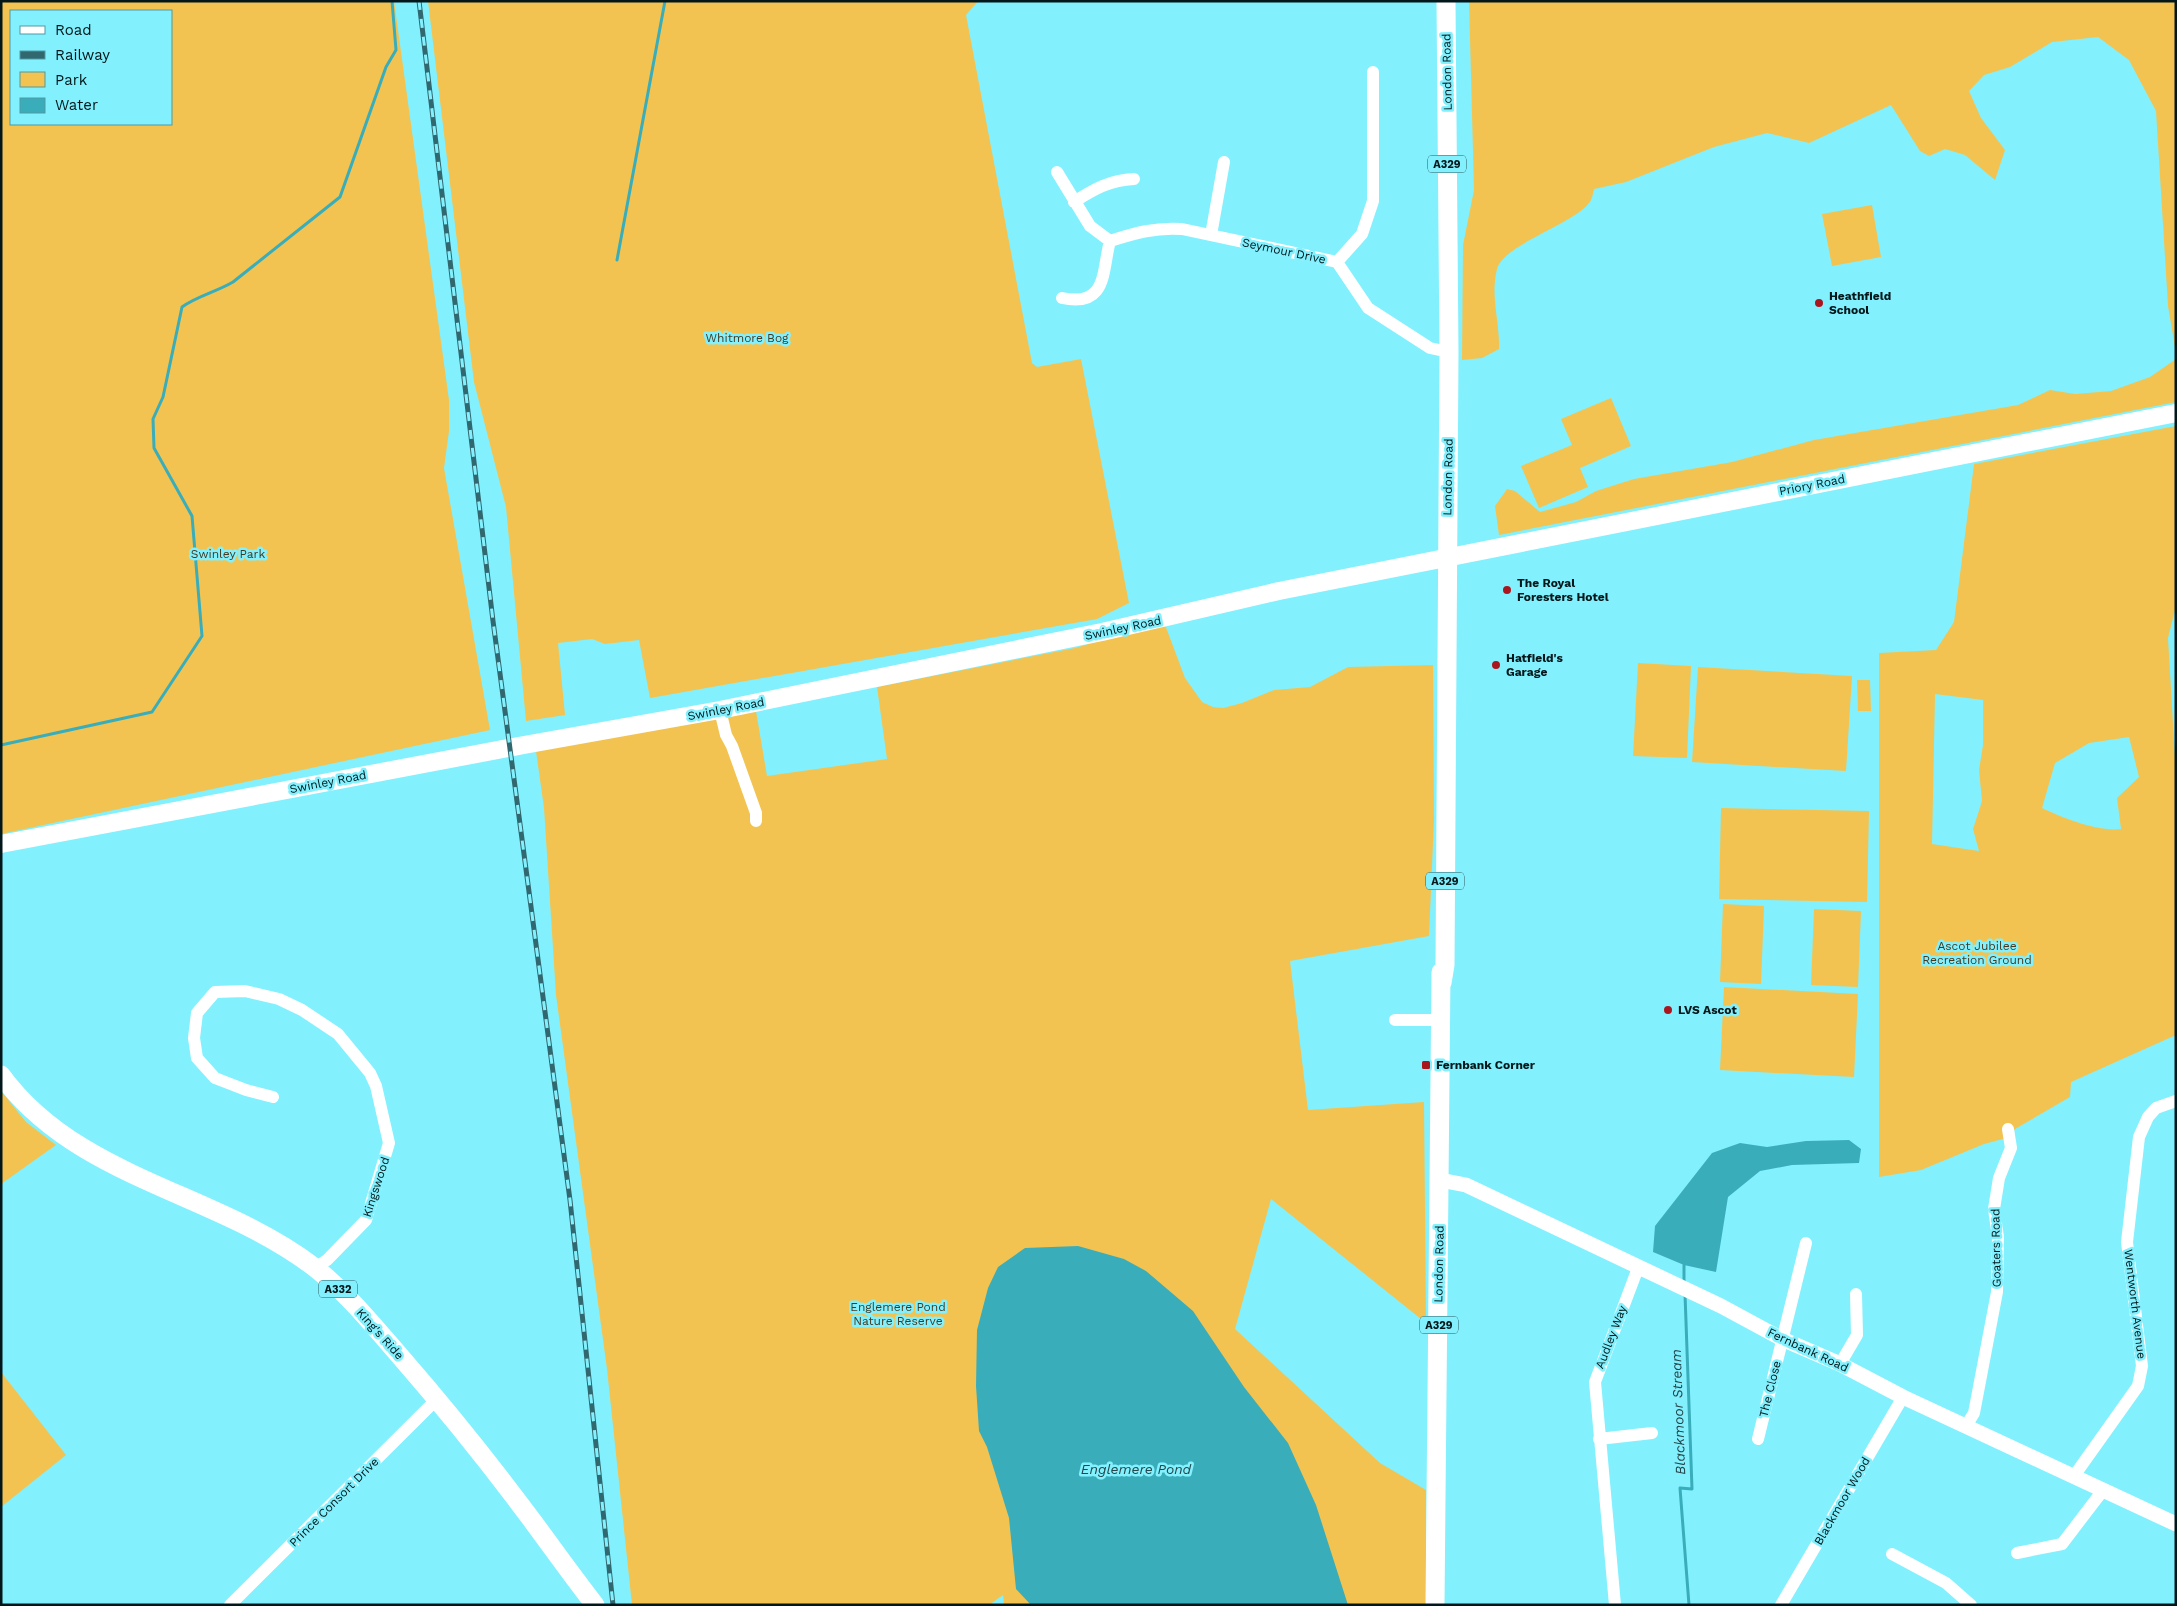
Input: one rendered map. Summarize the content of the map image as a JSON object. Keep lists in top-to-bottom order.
{
  "streets": {
    "main road": [
      "London Road",
      "A329",
      "Priory Road",
      "Swinley Road",
      "A332",
      "King's Ride"
    ],
    "street": [
      "Seymour Drive",
      "Kingswood",
      "Goaters Road",
      "Wentworth Avenue",
      "Audley Way",
      "Fernbank Road",
      "The Close",
      "Blackmoor Wood",
      "Prince Consort Drive"
    ]
  },
  "crossings": [
    ["London Road", "Seymour Drive"],
    ["London Road", "Priory Road"],
    ["London Road", "Swinley Road"],
    ["London Road", "Fernbank Road"],
    ["Priory Road", "Swinley Road"],
    ["Kingswood", "King's Ride"],
    ["Goaters Road", "Fernbank Road"],
    ["Wentworth Avenue", "Fernbank Road"],
    ["King's Ride", "Prince Consort Drive"],
    ["Audley Way", "Fernbank Road"],
    ["Fernbank Road", "The Close"],
    ["Fernbank Road", "Blackmoor Wood"]
  ],
  "water": ["Blackmoor Stream", "Englemere Pond"],
  "parks": [
    "Whitmore Bog",
    "Swinley Park",
    "Ascot Jubilee Recreation Ground",
    "Englemere Pond Nature Reserve"
  ],
  "places": {
    "other": [
      "Heathfield School",
      "The Royal Foresters Hotel",
      "Hatfield's Garage",
      "LVS Ascot"
    ],
    "transit": ["Fernbank Corner"]
  },
  "legend": [
    "Road",
    "Railway",
    "Park",
    "Water"
  ]
}
